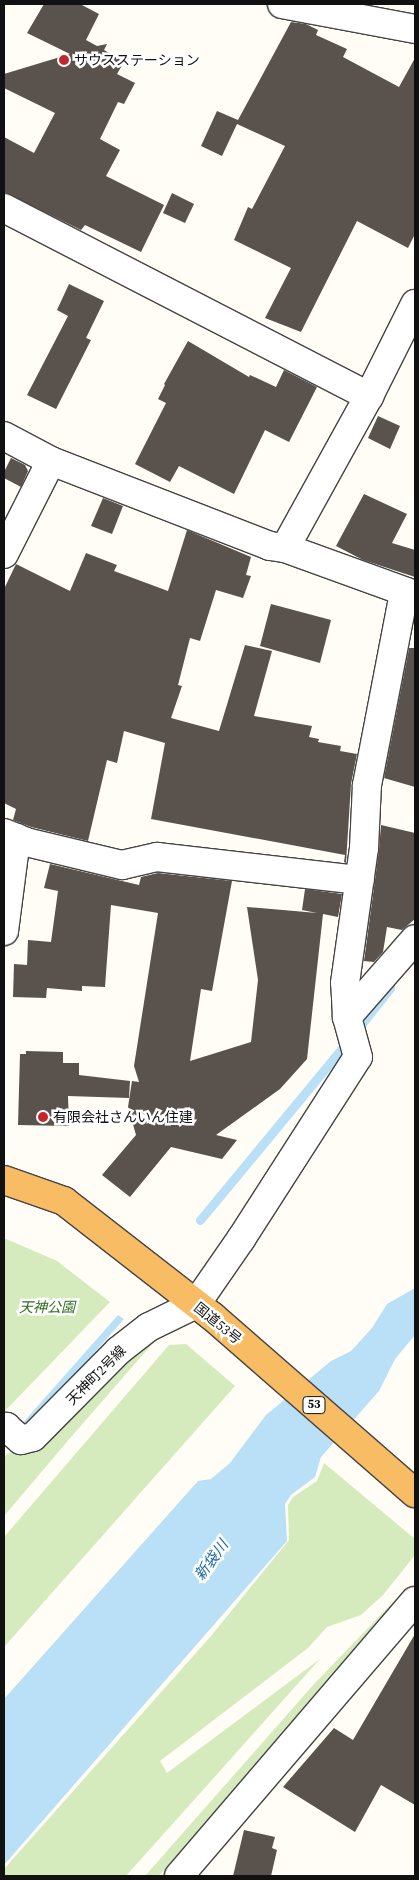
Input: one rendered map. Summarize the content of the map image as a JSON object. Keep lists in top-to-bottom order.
{
  "streets": {
    "highway": ["国道53号", "53"],
    "street": ["天神町2号線"]
  },
  "crossings": [
    ["国道53号", "天神町2号線"]
  ],
  "water": ["新袋川"],
  "parks": ["天神公園"],
  "places": ["サウスステーション", "有限会社さんいん住建"]
}
